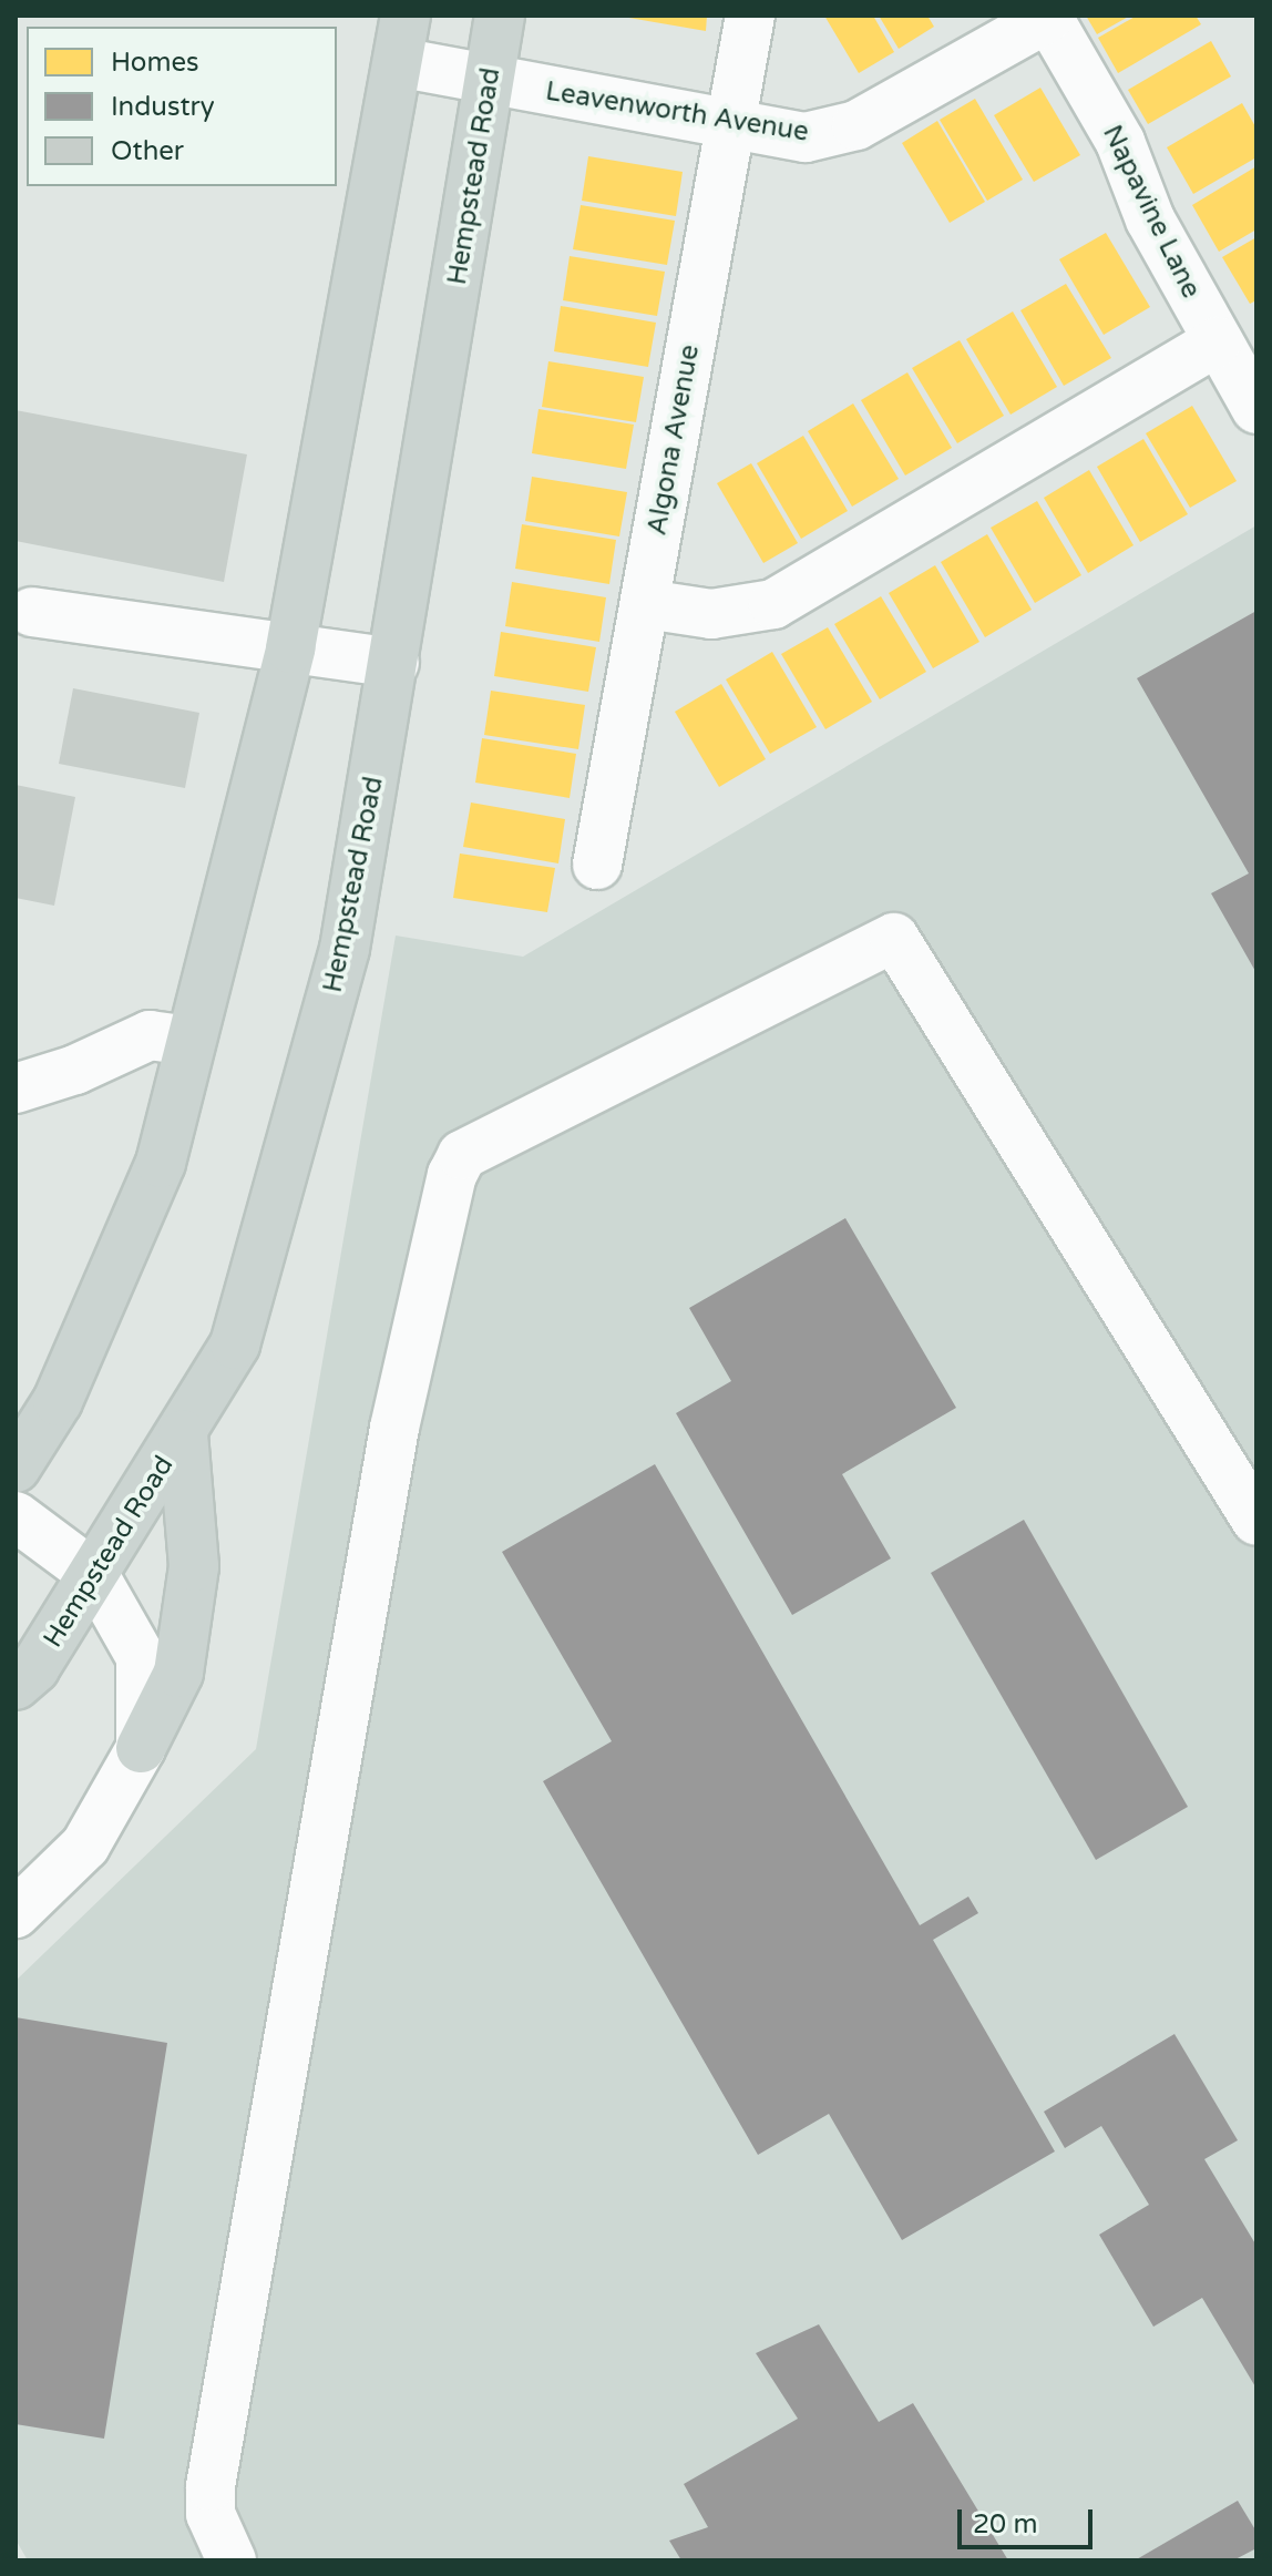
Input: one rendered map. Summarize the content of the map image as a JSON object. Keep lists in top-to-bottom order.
{
  "streets": {
    "main road": ["Hempstead Road"],
    "street": ["Leavenworth Avenue", "Napavine Lane", "Algona Avenue"]
  },
  "crossings": [
    ["Leavenworth Avenue", "Hempstead Road"],
    ["Leavenworth Avenue", "Napavine Lane"],
    ["Leavenworth Avenue", "Algona Avenue"]
  ],
  "legend": ["Homes", "Industry", "Other"],
  "scale_bar": "20 m"
}
